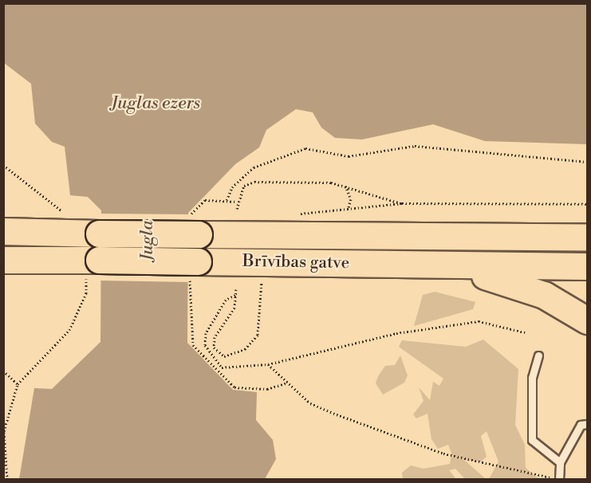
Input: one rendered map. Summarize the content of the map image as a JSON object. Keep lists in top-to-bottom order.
{
  "streets": {
    "highway": ["Brīvības gatve"]
  },
  "water": ["Juglas ezers", "Jugla"]
}
